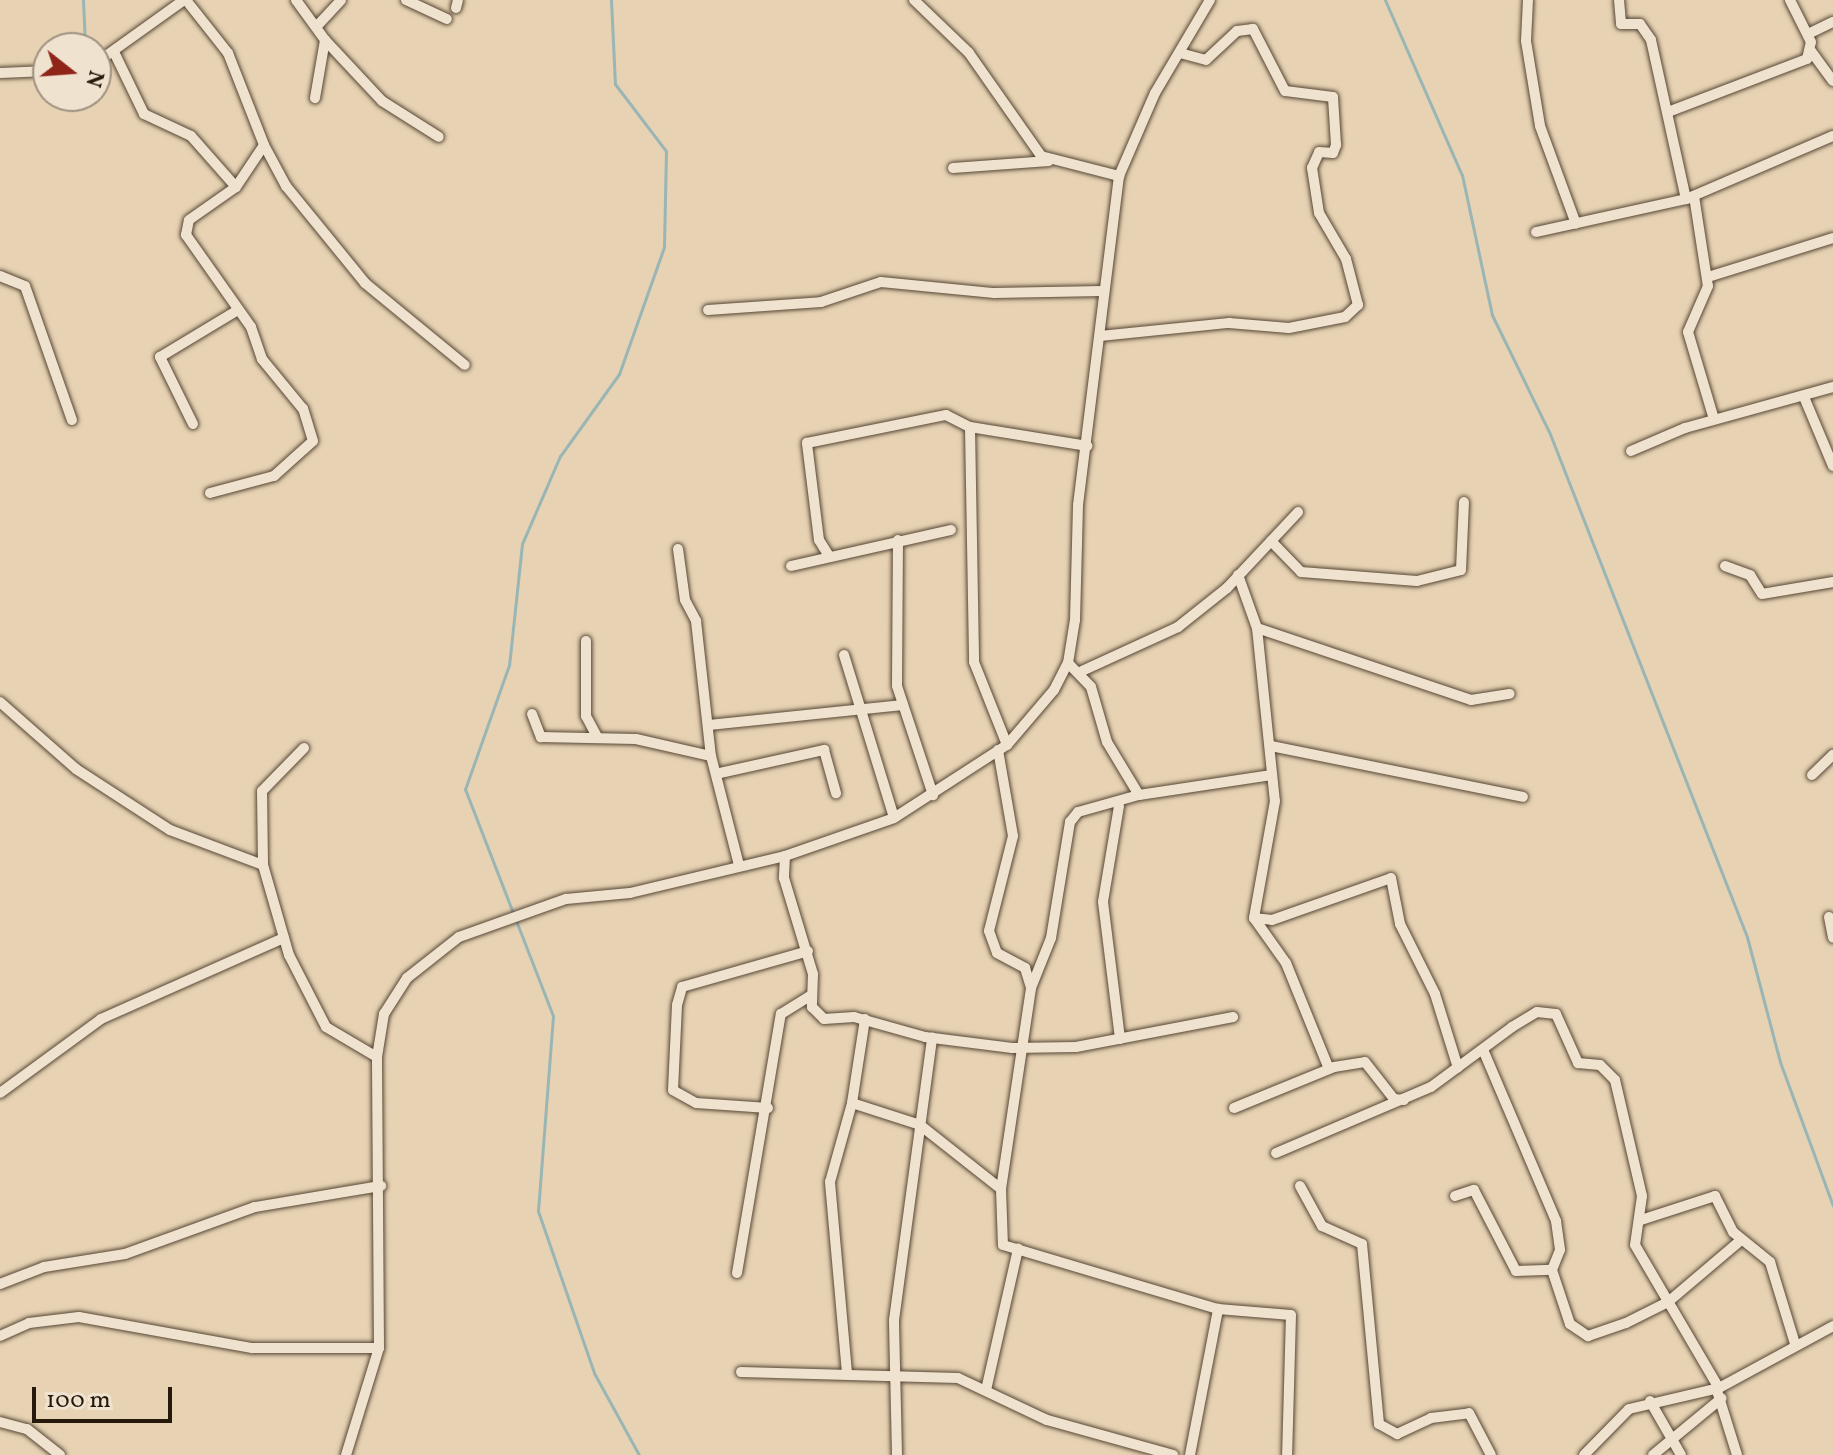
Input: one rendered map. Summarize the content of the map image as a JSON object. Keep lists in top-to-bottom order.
{
  "scale_bar": "100 m",
  "north": "right"
}
